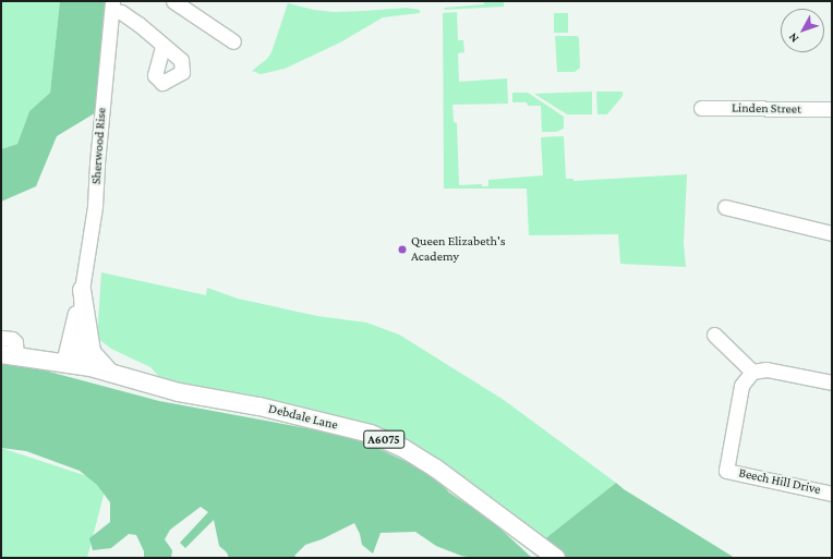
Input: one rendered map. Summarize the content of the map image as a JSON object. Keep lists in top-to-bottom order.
{
  "streets": {
    "main road": ["Debdale Lane", "A6075"],
    "street": ["Linden Street", "Sherwood Rise", "Beech Hill Drive"]
  },
  "crossings": [
    ["Sherwood Rise", "Debdale Lane"]
  ],
  "places": ["Queen Elizabeth's Academy"],
  "north": "bottom left"
}
